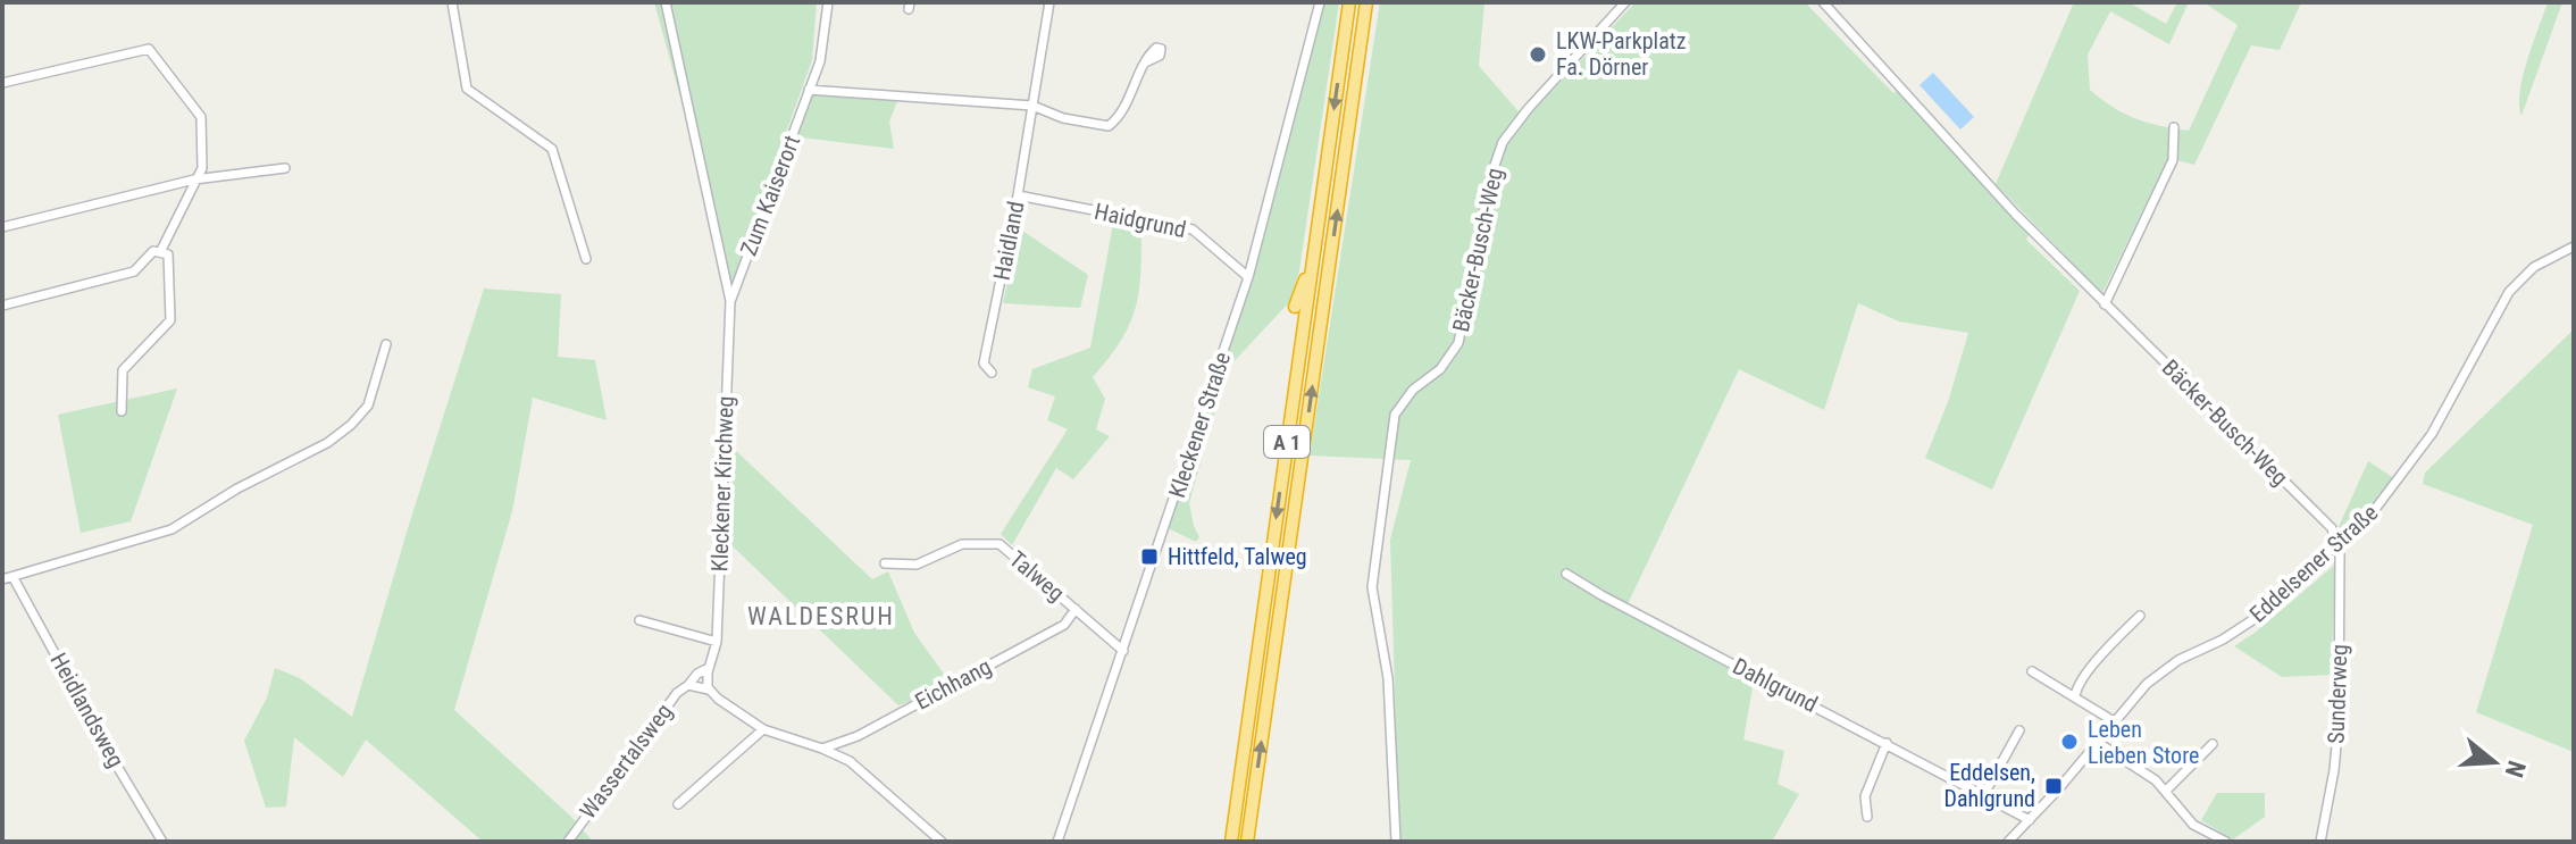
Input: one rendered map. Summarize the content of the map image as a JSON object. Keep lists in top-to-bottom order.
{
  "streets": {
    "highway": ["A 1"],
    "street": [
      "Zum Kaiserort",
      "Haidgrund",
      "Haidland",
      "Bäcker-Busch-Weg",
      "Kleckener Straße",
      "Kleckener Kirchweg",
      "Eddelsener Straße",
      "Talweg",
      "Eichhang",
      "Dahlgrund",
      "Sunderweg",
      "Heidlandsweg",
      "Wassertalsweg"
    ]
  },
  "crossings": [
    ["Zum Kaiserort", "Kleckener Kirchweg"],
    ["Haidgrund", "Haidland"],
    ["Haidgrund", "Kleckener Straße"],
    ["Bäcker-Busch-Weg", "Eddelsener Straße"],
    ["Bäcker-Busch-Weg", "Sunderweg"],
    ["Kleckener Straße", "Talweg"],
    ["Kleckener Kirchweg", "Wassertalsweg"],
    ["Eddelsener Straße", "Dahlgrund"],
    ["Eddelsener Straße", "Sunderweg"],
    ["Talweg", "Eichhang"]
  ],
  "districts": ["WALDESRUH"],
  "places": {
    "other": ["LKW-Parkplatz Fa. Dörner", "Leben Lieben Store"],
    "transit": ["Hittfeld, Talweg", "Eddelsen, Dahlgrund"]
  },
  "north": "right"
}
